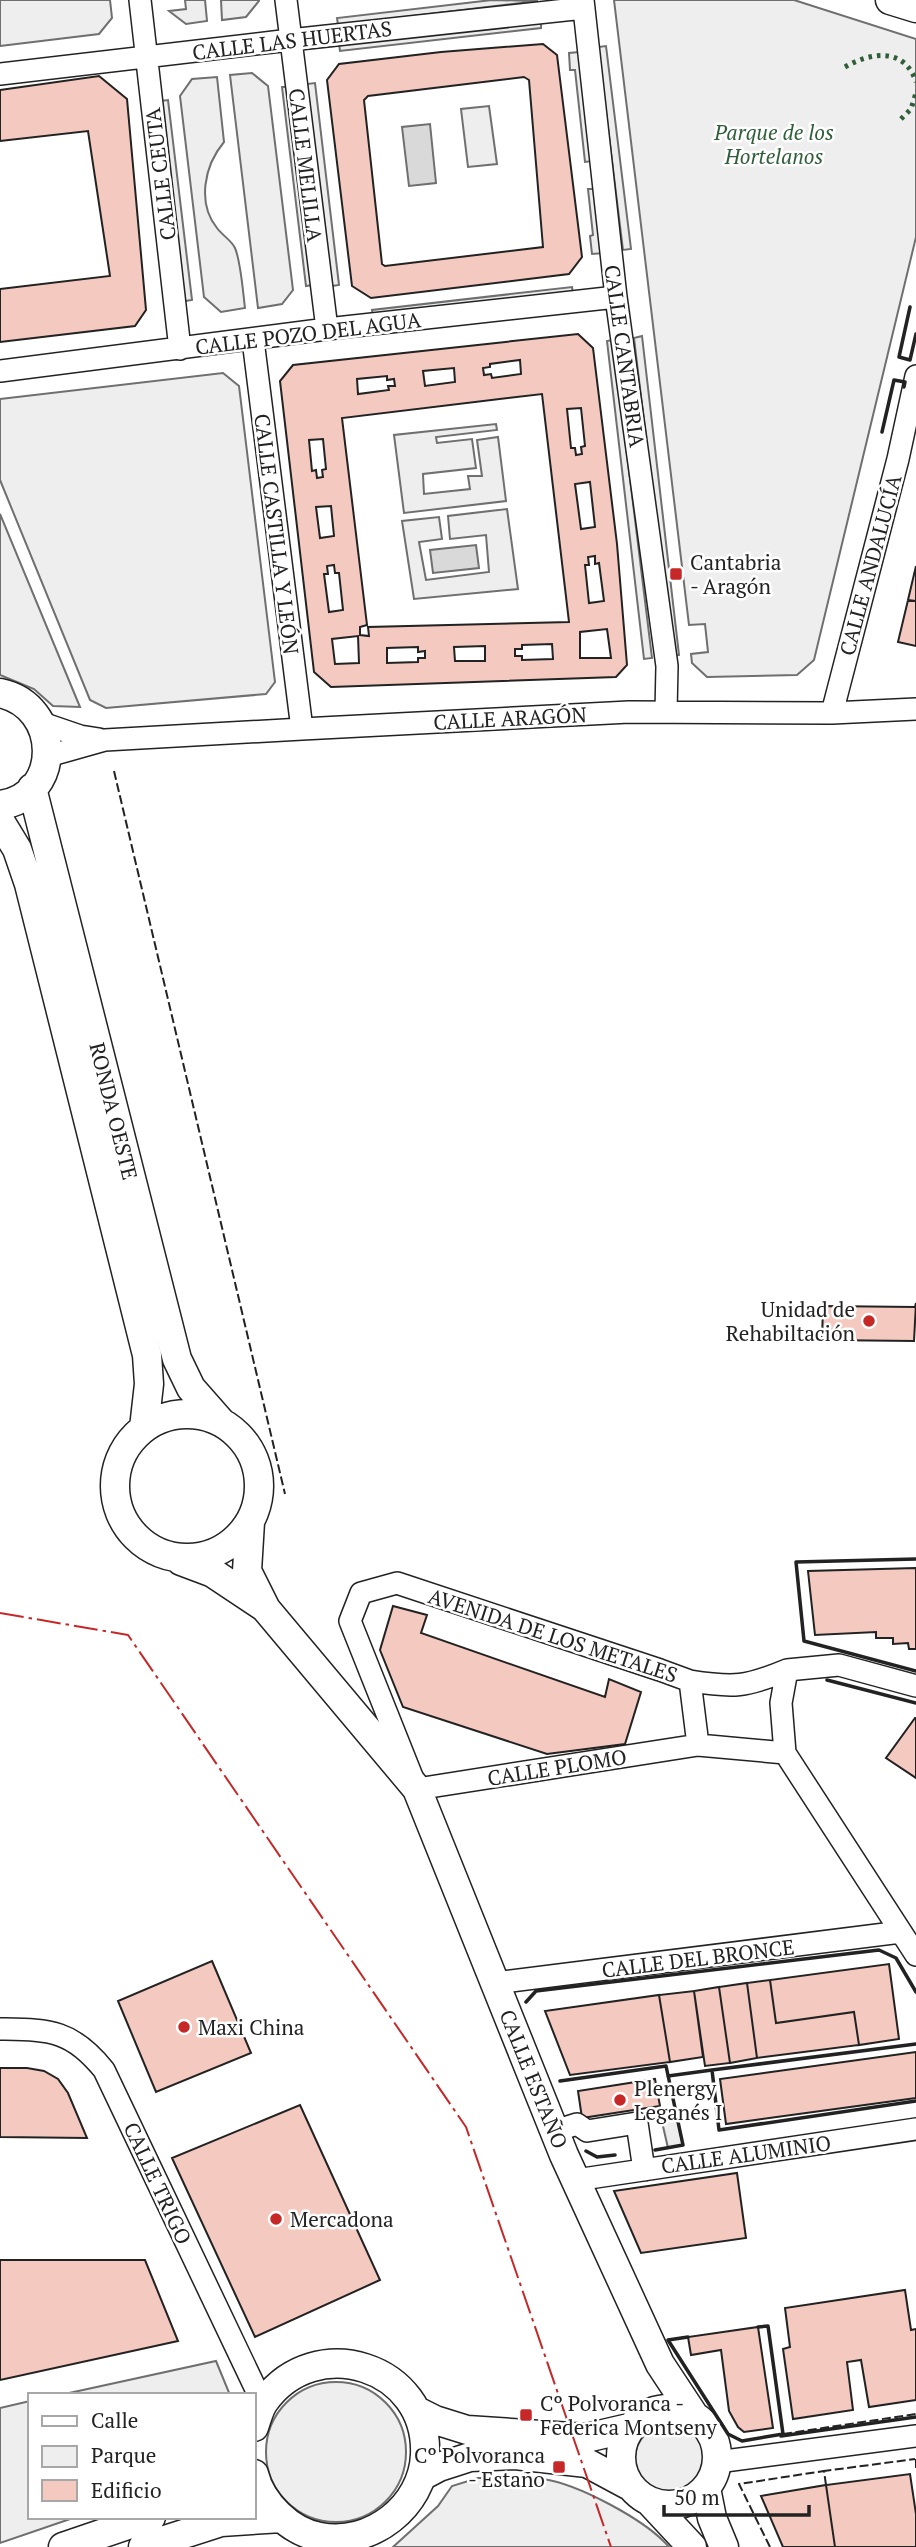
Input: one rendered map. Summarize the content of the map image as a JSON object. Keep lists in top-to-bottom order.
{
  "streets": {
    "main road": ["RONDA OESTE", "CALLE ESTAÑO"],
    "street": [
      "CALLE LAS HUERTAS",
      "CALLE MELILLA",
      "CALLE CEUTA",
      "CALLE POZO DEL AGUA",
      "CALLE CANTABRIA",
      "CALLE CASTILLA Y LEÓN",
      "CALLE ANDALUCÍA",
      "CALLE ARAGÓN",
      "AVENIDA DE LOS METALES",
      "CALLE PLOMO",
      "CALLE DEL BRONCE",
      "CALLE ALUMINIO",
      "CALLE TRIGO"
    ]
  },
  "crossings": [
    ["CALLE LAS HUERTAS", "CALLE MELILLA"],
    ["CALLE LAS HUERTAS", "CALLE CEUTA"],
    ["CALLE LAS HUERTAS", "CALLE CANTABRIA"],
    ["CALLE MELILLA", "CALLE POZO DEL AGUA"],
    ["CALLE CEUTA", "CALLE POZO DEL AGUA"],
    ["CALLE POZO DEL AGUA", "CALLE CANTABRIA"],
    ["CALLE POZO DEL AGUA", "CALLE CASTILLA Y LEÓN"],
    ["CALLE CANTABRIA", "CALLE ARAGÓN"],
    ["CALLE CASTILLA Y LEÓN", "CALLE ARAGÓN"],
    ["CALLE ANDALUCÍA", "CALLE ARAGÓN"],
    ["RONDA OESTE", "CALLE ESTAÑO"],
    ["AVENIDA DE LOS METALES", "CALLE PLOMO"],
    ["AVENIDA DE LOS METALES", "CALLE ESTAÑO"],
    ["CALLE PLOMO", "CALLE ESTAÑO"],
    ["CALLE DEL BRONCE", "CALLE ESTAÑO"],
    ["CALLE ESTAÑO", "CALLE ALUMINIO"]
  ],
  "parks": ["Parque de los Hortelanos"],
  "places": {
    "transit": ["Cantabria - Aragón", "Cº Polvoranca - Federica Montseny", "Cº Polvoranca - Estaño"],
    "other": [
      "Unidad de Rehabiltación",
      "Maxi China",
      "Plenergy Leganés I",
      "Mercadona"
    ]
  },
  "legend": ["Calle", "Parque", "Edificio"],
  "scale_bar": "50 m"
}
